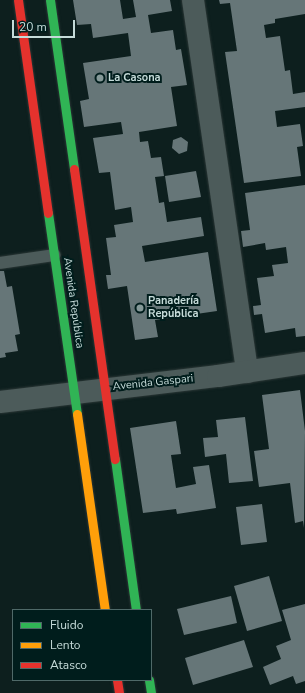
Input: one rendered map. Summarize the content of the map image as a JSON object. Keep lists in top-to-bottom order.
{
  "streets": {
    "main road": ["Avenida República"],
    "street": ["Avenida Gaspari"]
  },
  "crossings": [
    ["Avenida República", "Avenida Gaspari"]
  ],
  "places": ["La Casona", "Panadería República"],
  "legend": ["Fluido", "Lento", "Atasco"],
  "scale_bar": "20 m"
}
